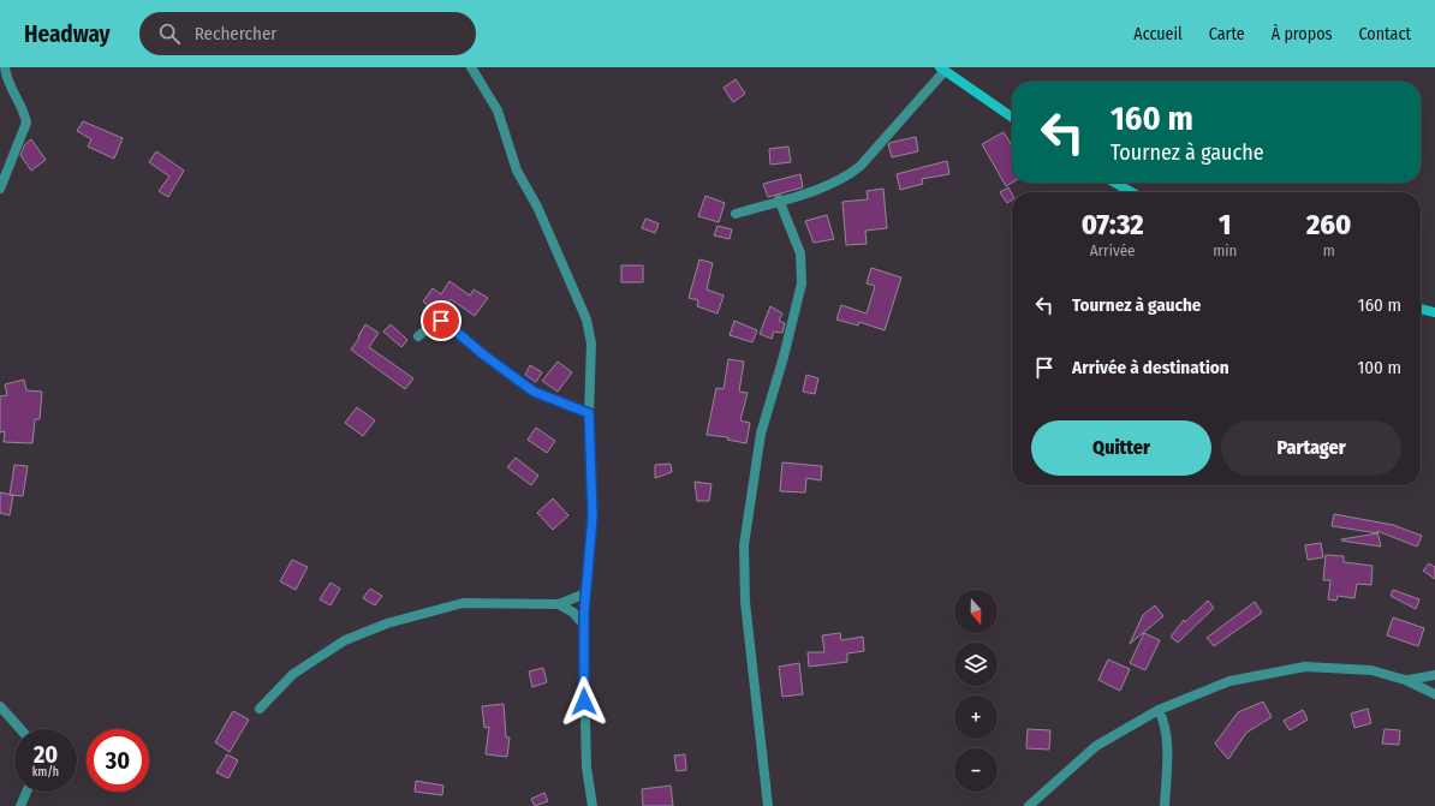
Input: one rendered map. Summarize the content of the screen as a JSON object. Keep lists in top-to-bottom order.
{
  "north": "bottom",
  "page": {
    "header": "Headway",
    "search": "Rechercher",
    "nav": [
      "Accueil",
      "Carte",
      "À propos",
      "Contact"
    ],
    "turn": ["160 m", "Tournez à gauche"],
    "eta": [
      "07:32",
      "Arrivée",
      "1",
      "min",
      "260",
      "m"
    ],
    "list": [
      {
        "name": "Tournez à gauche",
        "value": "160 m"
      },
      {
        "name": "Arrivée à destination",
        "value": "100 m"
      }
    ],
    "buttons": ["Quitter", "Partager"],
    "map_buttons": ["+", "−"],
    "speed": "20 km/h",
    "limit": "30"
  }
}
